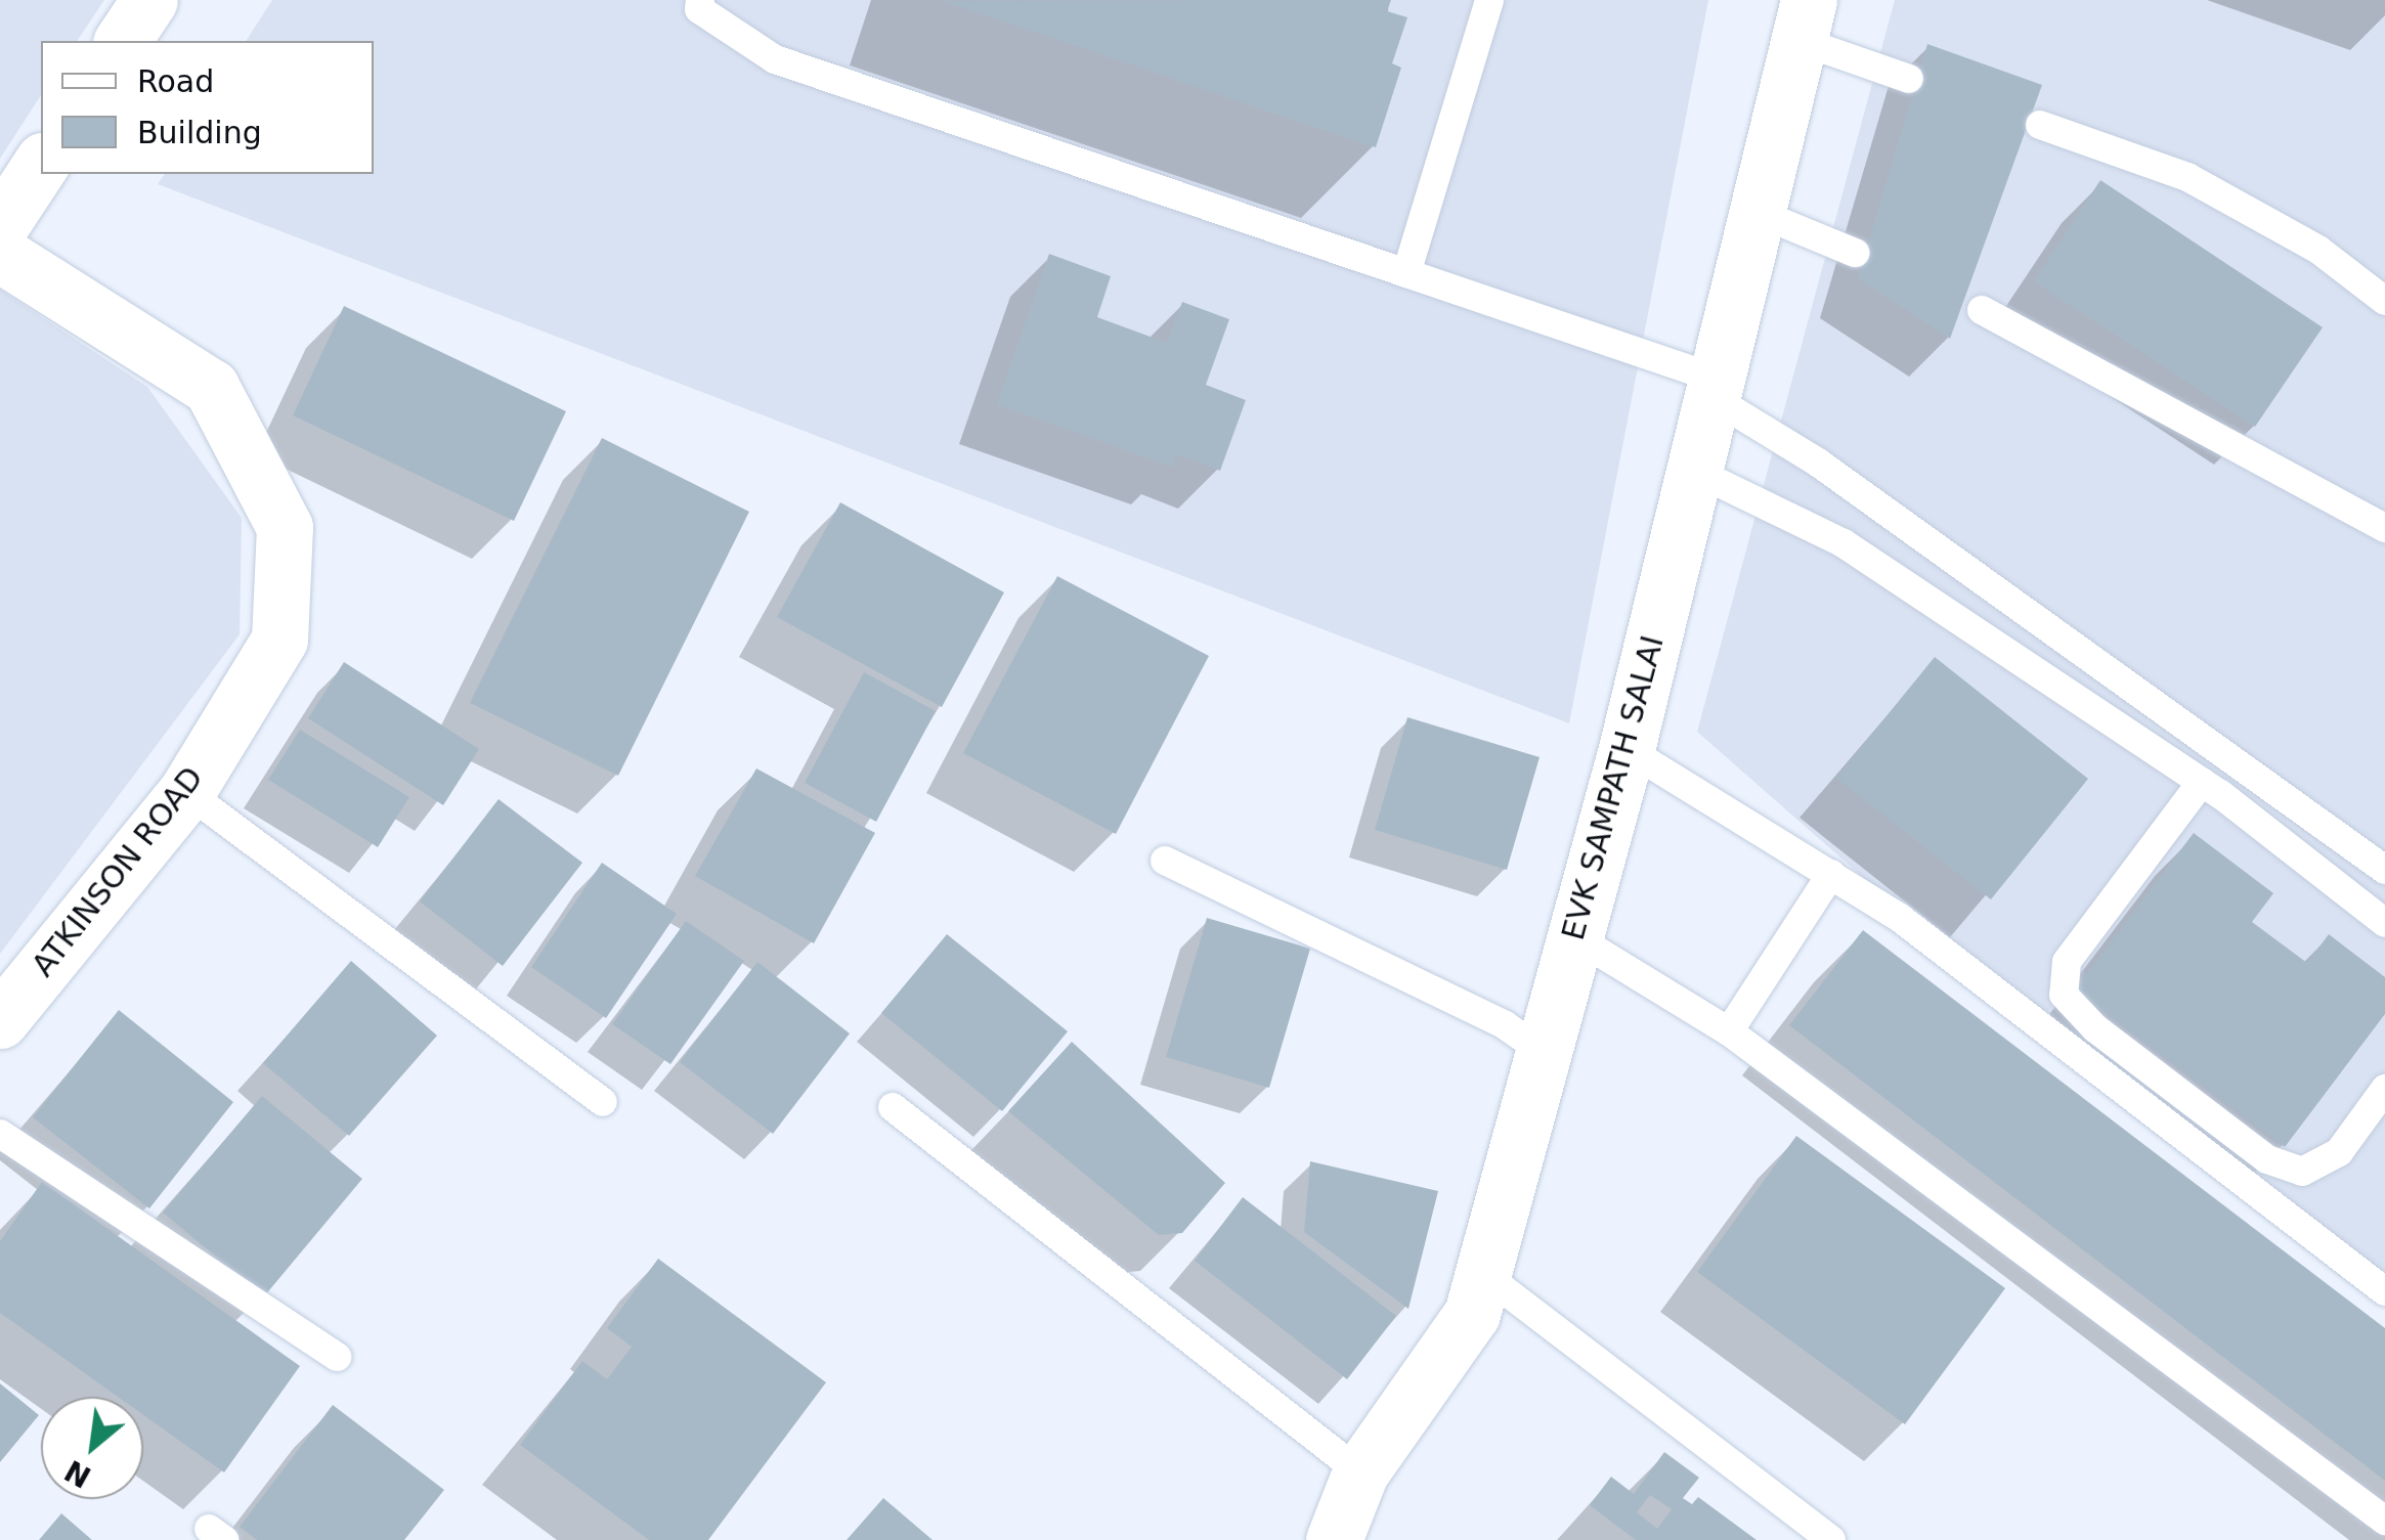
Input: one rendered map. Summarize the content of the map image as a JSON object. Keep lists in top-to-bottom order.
{
  "streets": {
    "street": ["EVK SAMPATH SALAI", "ATKINSON ROAD"]
  },
  "legend": ["Road", "Building"],
  "north": "bottom left"
}
